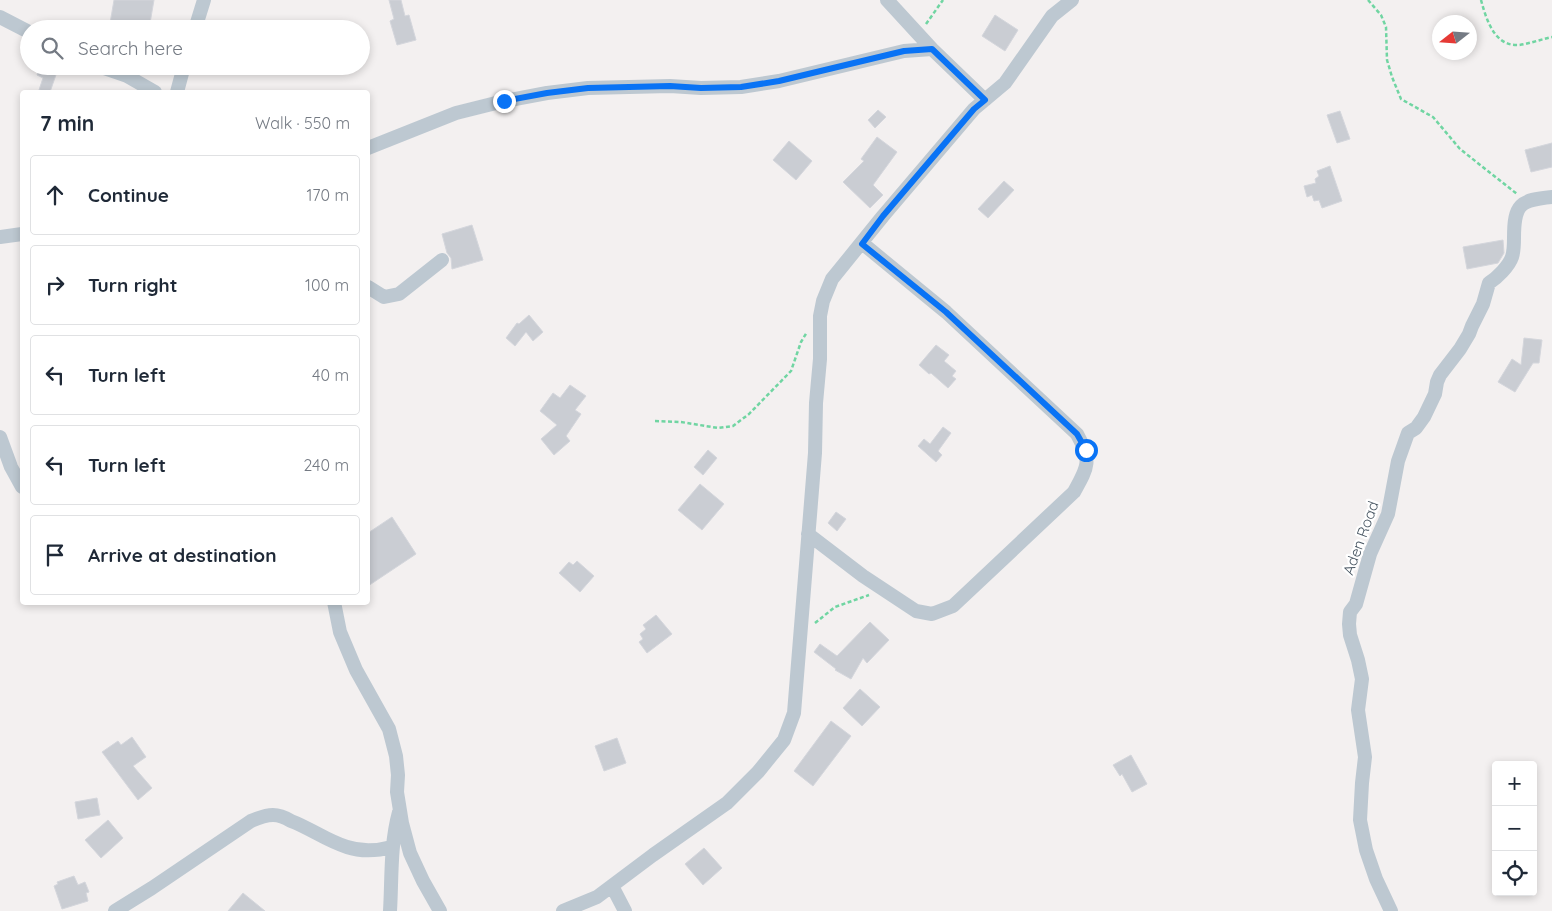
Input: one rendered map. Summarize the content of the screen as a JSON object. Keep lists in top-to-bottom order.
{
  "streets": {
    "street": ["Aden Road"]
  },
  "north": "left",
  "page": {
    "search": "Search here",
    "heading": ["7 min", "Walk · 550 m"],
    "list": [
      ["Continue", "170 m"],
      ["Turn right", "100 m"],
      ["Turn left", "40 m"],
      ["Turn left", "240 m"],
      "Arrive at destination"
    ],
    "map_buttons": ["+", "−"]
  }
}
